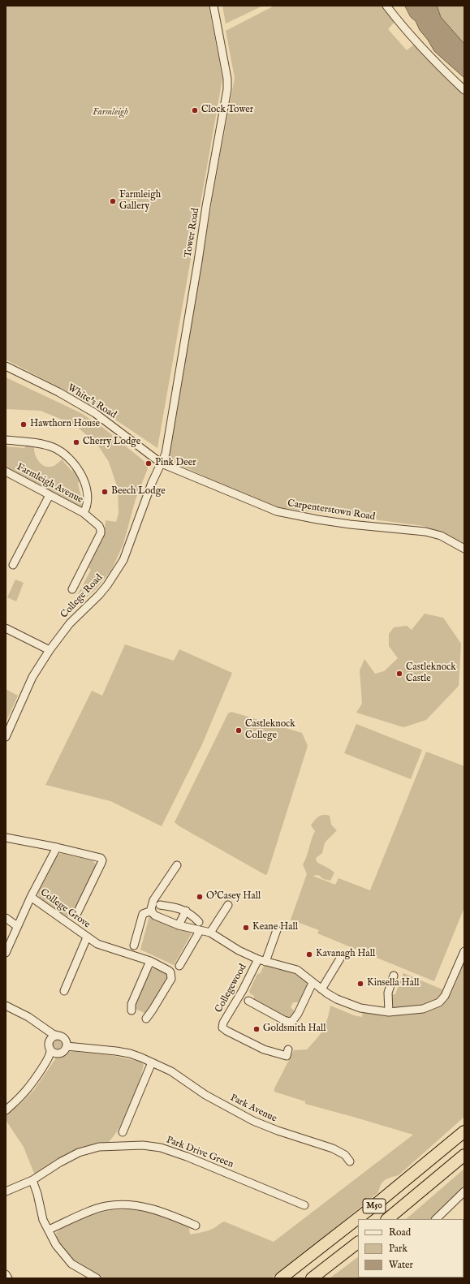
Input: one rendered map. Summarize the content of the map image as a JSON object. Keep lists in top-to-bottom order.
{
  "streets": {
    "highway": ["M50"],
    "street": [
      "Tower Road",
      "White's Road",
      "Farmleigh Avenue",
      "Carpenterstown Road",
      "College Road",
      "College Grove",
      "Collegewood",
      "Park Avenue",
      "Park Drive Green"
    ]
  },
  "crossings": [
    ["Tower Road", "White's Road"],
    ["Tower Road", "Carpenterstown Road"],
    ["Tower Road", "College Road"],
    ["White's Road", "Carpenterstown Road"],
    ["White's Road", "College Road"],
    ["Carpenterstown Road", "College Road"]
  ],
  "parks": ["Farmleigh"],
  "places": [
    "Clock Tower",
    "Farmleigh Gallery",
    "Hawthorn House",
    "Cherry Lodge",
    "Pink Deer",
    "Beech Lodge",
    "Castleknock Castle",
    "Castleknock College",
    "O'Casey Hall",
    "Keane Hall",
    "Kavanagh Hall",
    "Kinsella Hall",
    "Goldsmith Hall"
  ],
  "legend": ["Road", "Park", "Water"]
}
